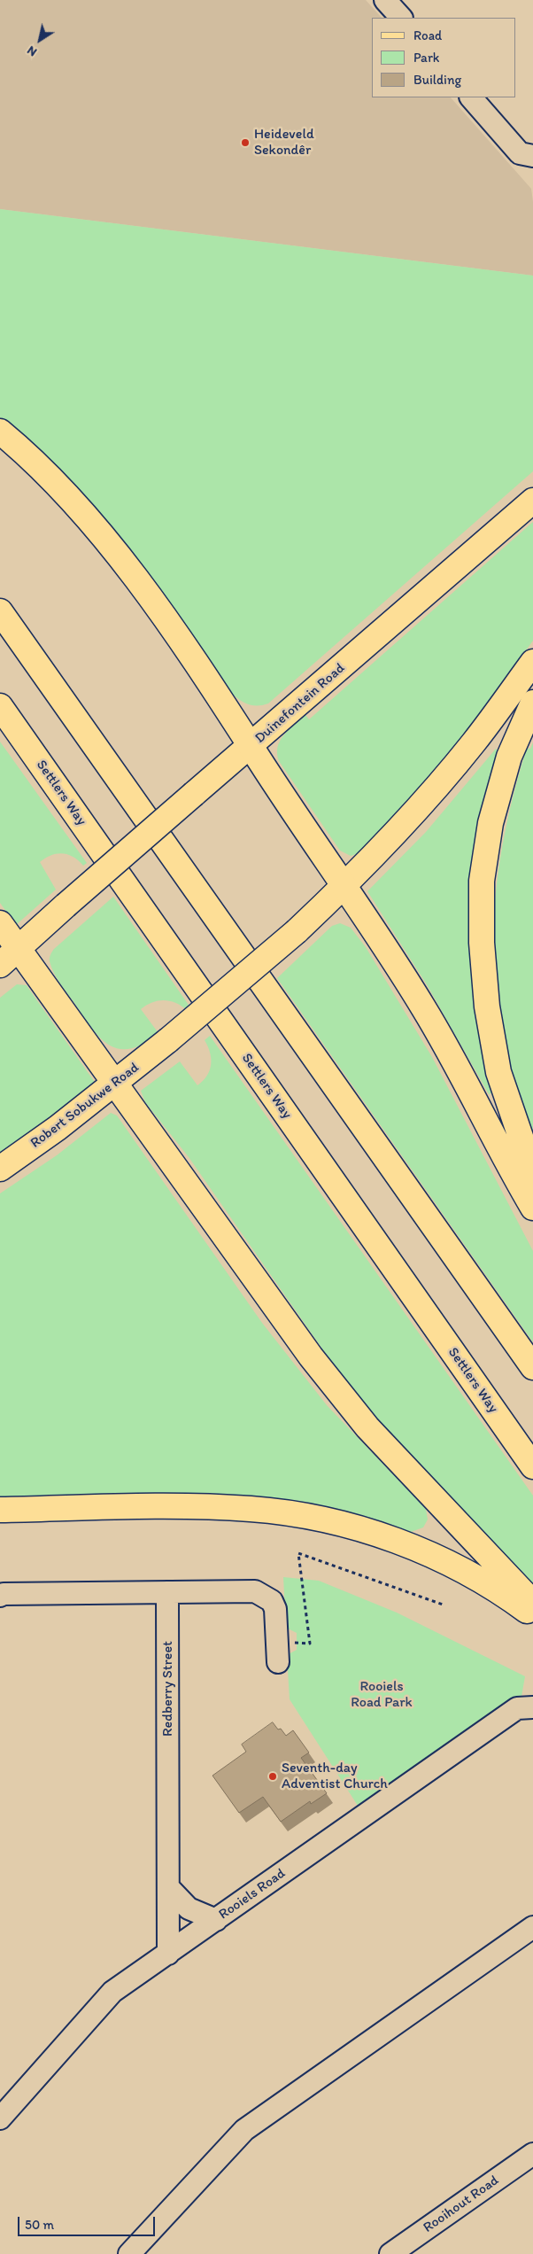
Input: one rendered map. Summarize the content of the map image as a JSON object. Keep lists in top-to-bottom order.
{
  "streets": {
    "main road": ["Duinefontein Road", "Settlers Way", "Robert Sobukwe Road"],
    "street": ["Redberry Street", "Rooiels Road", "Rooihout Road"]
  },
  "crossings": [
    ["Redberry Street", "Rooiels Road"]
  ],
  "parks": ["Rooiels Road Park"],
  "places": ["Heideveld Sekondêr", "Seventh-day Adventist Church"],
  "legend": ["Road", "Park", "Building"],
  "scale_bar": "50 m",
  "north": "bottom left"
}
